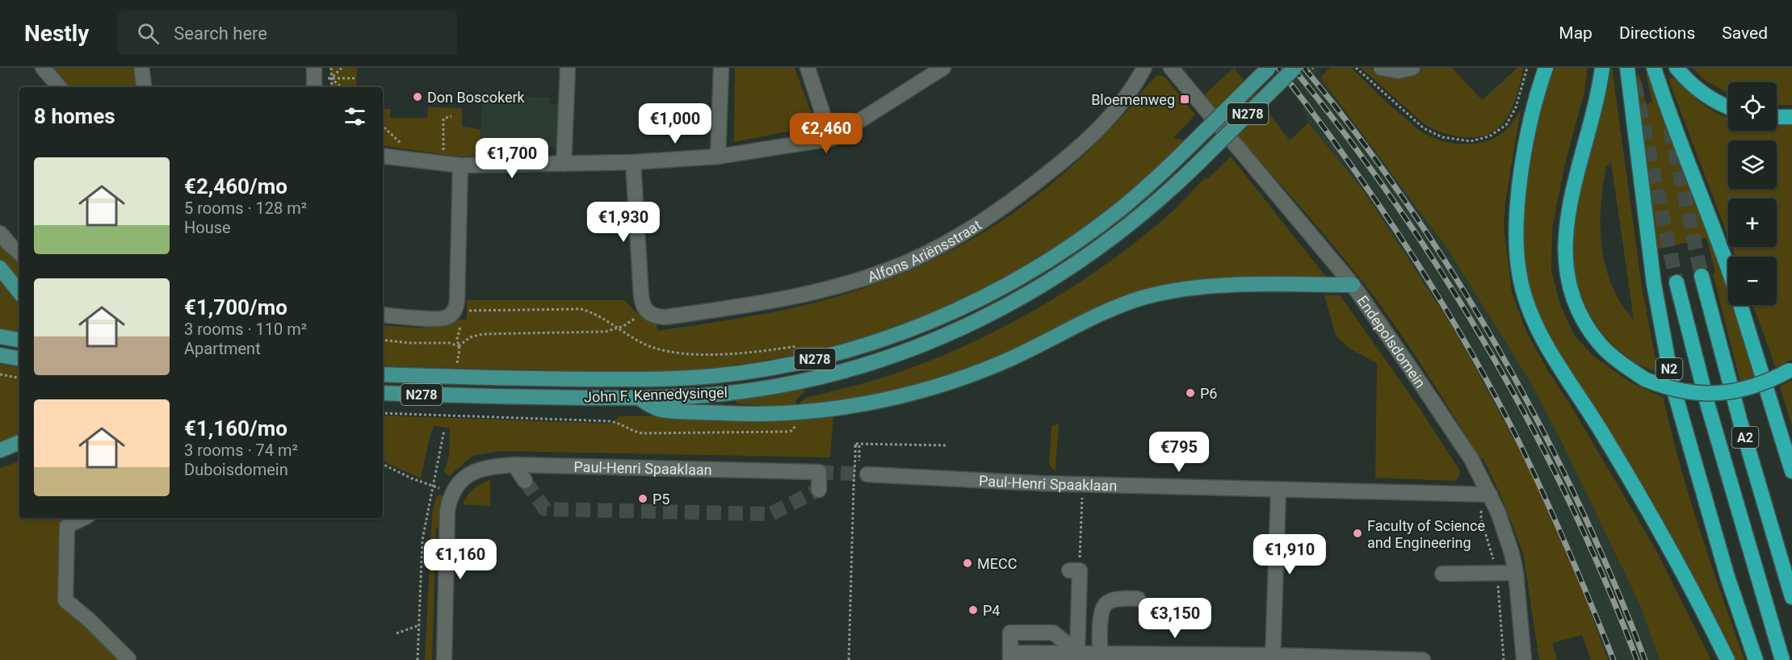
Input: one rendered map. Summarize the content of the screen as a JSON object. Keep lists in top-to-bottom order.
{
  "streets": {
    "highway": ["N2", "A2"],
    "main road": ["N278", "John F. Kennedysingel"],
    "street": ["Alfons Ariënsstraat", "Endepolsdomein", "Paul-Henri Spaaklaan"]
  },
  "crossings": [
    ["Endepolsdomein", "Paul-Henri Spaaklaan"]
  ],
  "places": {
    "other": [
      "Don Boscokerk",
      "P6",
      "P5",
      "Faculty of Science and Engineering",
      "MECC",
      "P4"
    ],
    "transit": ["Bloemenweg"]
  },
  "page": {
    "header": "Nestly",
    "search": "Search here",
    "nav": ["Map", "Directions", "Saved"],
    "map_buttons": ["+", "−"],
    "heading": "8 homes",
    "price": [
      "€1,000",
      "€2,460",
      "€1,700",
      "€1,930",
      "€795",
      "€1,910",
      "€1,160",
      "€3,150"
    ],
    "list": [
      {
        "name": "€2,460/mo",
        "note": "5 rooms · 128 m² · House"
      },
      {
        "name": "€1,700/mo",
        "note": "3 rooms · 110 m² · Apartment"
      },
      {
        "name": "€1,160/mo",
        "note": "3 rooms · 74 m² · Duboisdomein"
      }
    ]
  }
}
